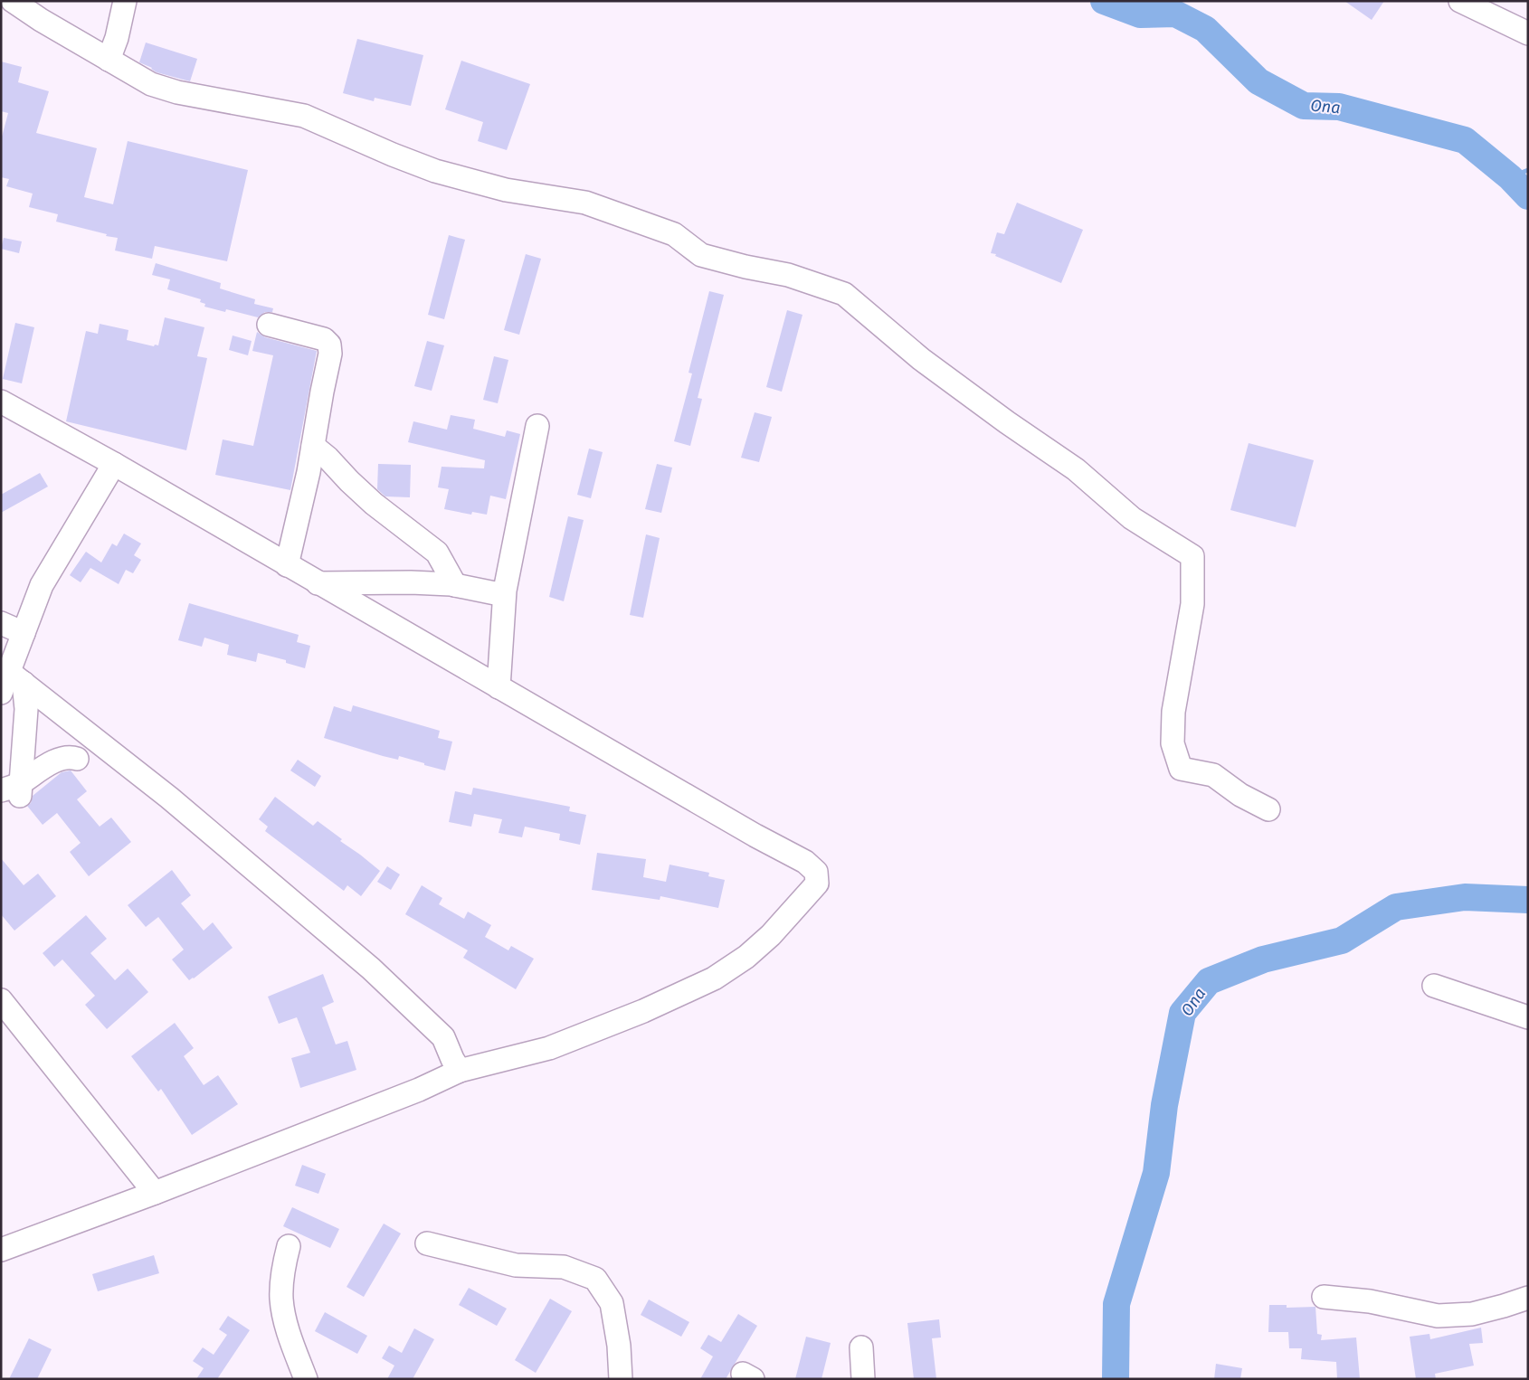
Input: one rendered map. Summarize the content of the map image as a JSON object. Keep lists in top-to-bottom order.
{
  "water": ["Ona"]
}
